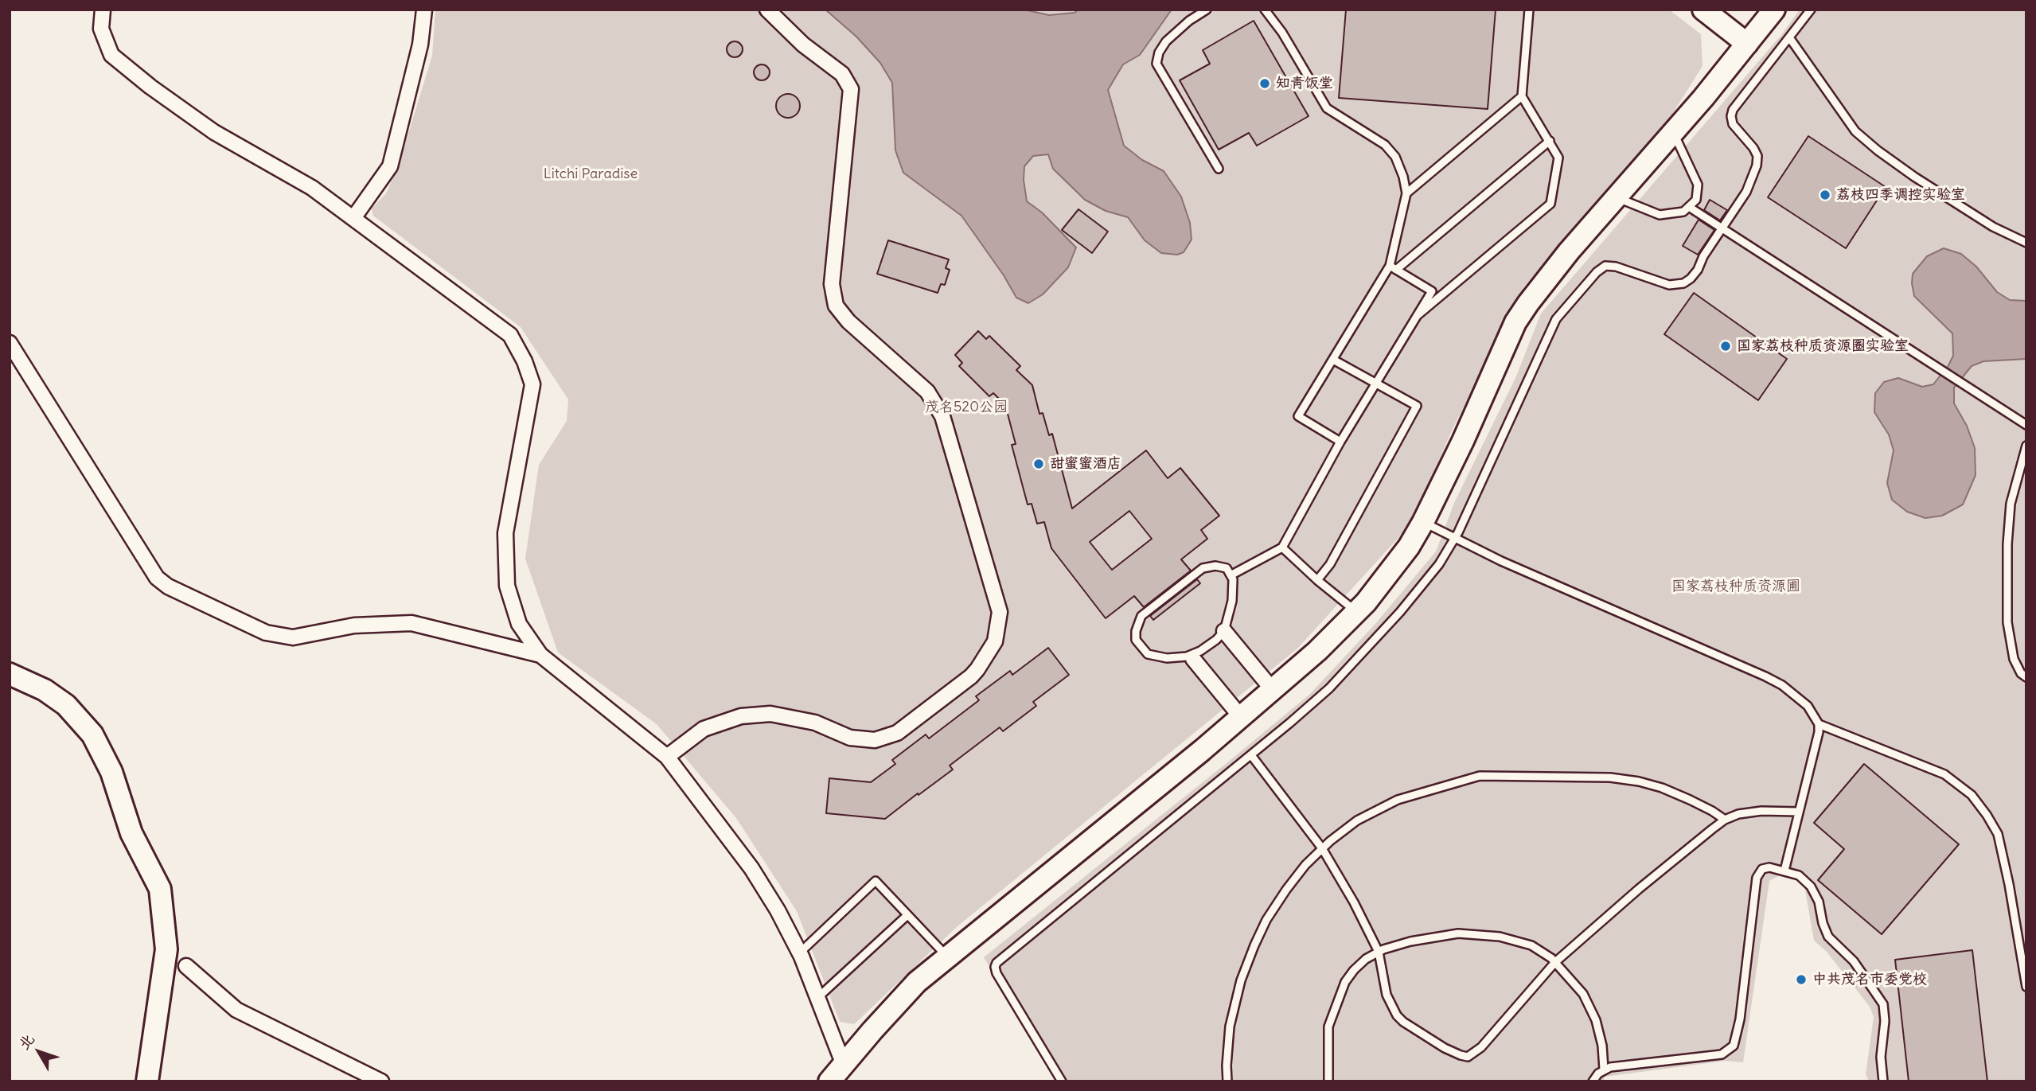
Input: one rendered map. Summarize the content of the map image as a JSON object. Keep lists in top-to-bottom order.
{
  "parks": ["Litchi Paradise", "茂名520公园", "国家荔枝种质资源圃"],
  "places": [
    "知青饭堂",
    "荔枝四季调控实验室",
    "国家荔枝种质资源圈实验室",
    "甜蜜蜜酒店",
    "中共茂名市委党校"
  ],
  "north": "top left"
}
